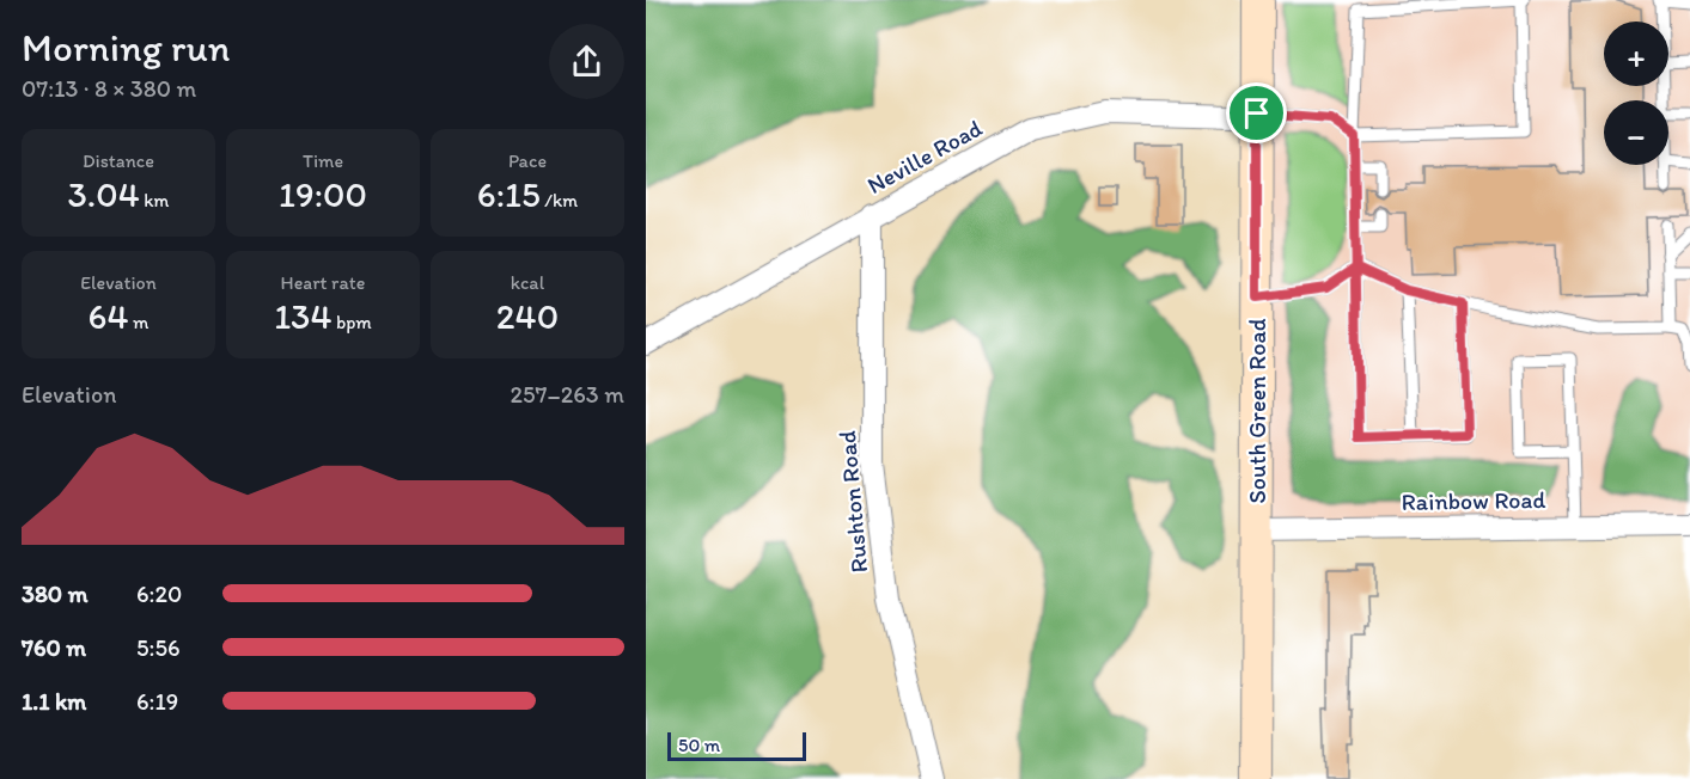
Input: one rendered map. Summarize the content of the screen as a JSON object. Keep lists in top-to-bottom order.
{
  "streets": {
    "main road": ["South Green Road"],
    "street": ["Neville Road", "Rainbow Road", "Rushton Road"]
  },
  "crossings": [
    ["Neville Road", "South Green Road"],
    ["Neville Road", "Rushton Road"],
    ["South Green Road", "Rainbow Road"]
  ],
  "scale_bar": "50 m",
  "page": {
    "heading": ["Morning run", "07:13 · 8 × 380 m"],
    "map_buttons": ["+", "−"],
    "stats": [
      ["Distance", "3.04 km"],
      ["Time", "19:00"],
      ["Pace", "6:15 /km"],
      ["Elevation", "64 m"],
      ["Heart rate", "134 bpm"],
      ["kcal", "240"]
    ],
    "chart": ["Elevation", "257–263 m"],
    "list": [
      {
        "name": "380 m",
        "note": "6:20"
      },
      {
        "name": "760 m",
        "note": "5:56"
      },
      {
        "name": "1.1 km",
        "note": "6:19"
      }
    ],
    "scale": "50 m"
  }
}
